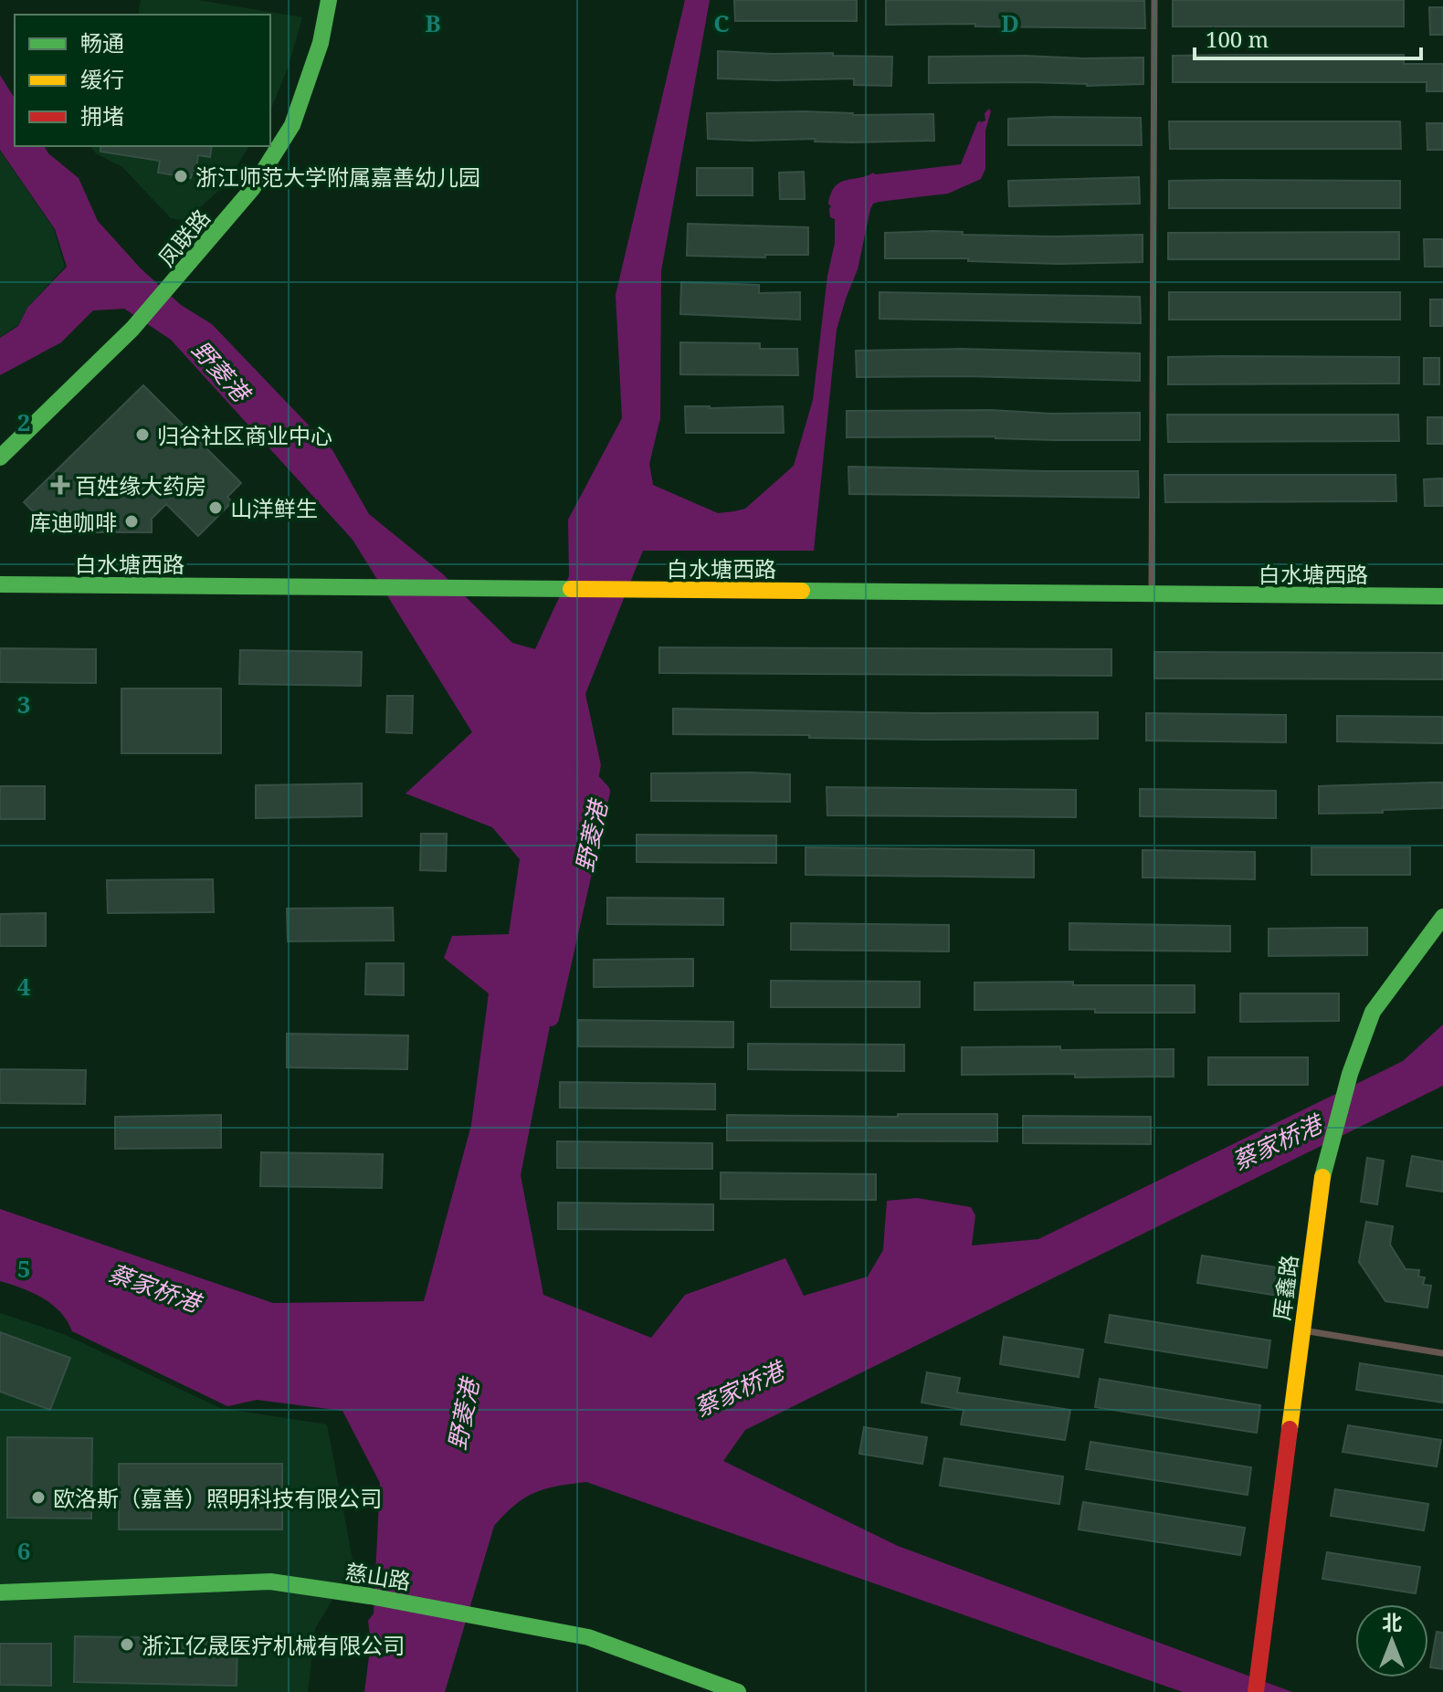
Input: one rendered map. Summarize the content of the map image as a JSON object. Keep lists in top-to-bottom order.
{
  "streets": {
    "street": [
      "凤联路",
      "白水塘西路",
      "厍鑫路",
      "慈山路"
    ]
  },
  "water": ["野菱港", "蔡家桥港"],
  "places": {
    "other": [
      "浙江师范大学附属嘉善幼儿园",
      "归谷社区商业中心",
      "山洋鲜生",
      "库迪咖啡",
      "欧洛斯（嘉善）照明科技有限公司",
      "浙江亿晟医疗机械有限公司"
    ],
    "health": ["百姓缘大药房"]
  },
  "legend": ["畅通", "缓行", "拥堵"],
  "scale_bar": "100 m",
  "north": "top",
  "grid": {
    "columns": ["B", "C", "D"],
    "rows": [
      "2",
      "3",
      "4",
      "5",
      "6"
    ]
  }
}
